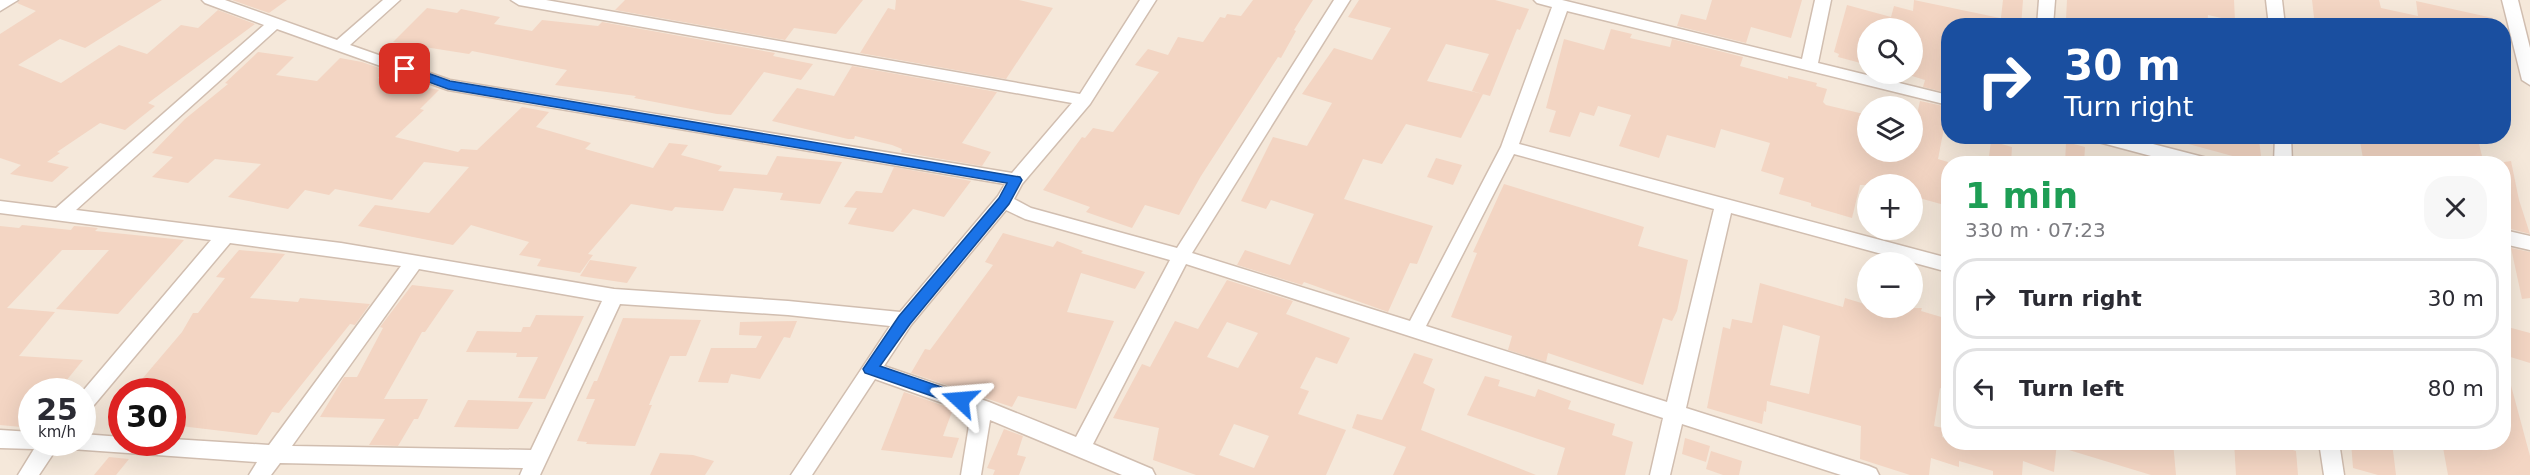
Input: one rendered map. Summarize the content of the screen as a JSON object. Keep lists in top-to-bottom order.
{
  "page": {
    "map_buttons": ["+", "−"],
    "turn": ["30 m", "Turn right"],
    "heading": ["1 min", "330 m · 07:23"],
    "list": [
      {
        "name": "Turn right",
        "value": "30 m"
      },
      {
        "name": "Turn left",
        "value": "80 m"
      }
    ],
    "speed": "25 km/h",
    "limit": "30"
  }
}
